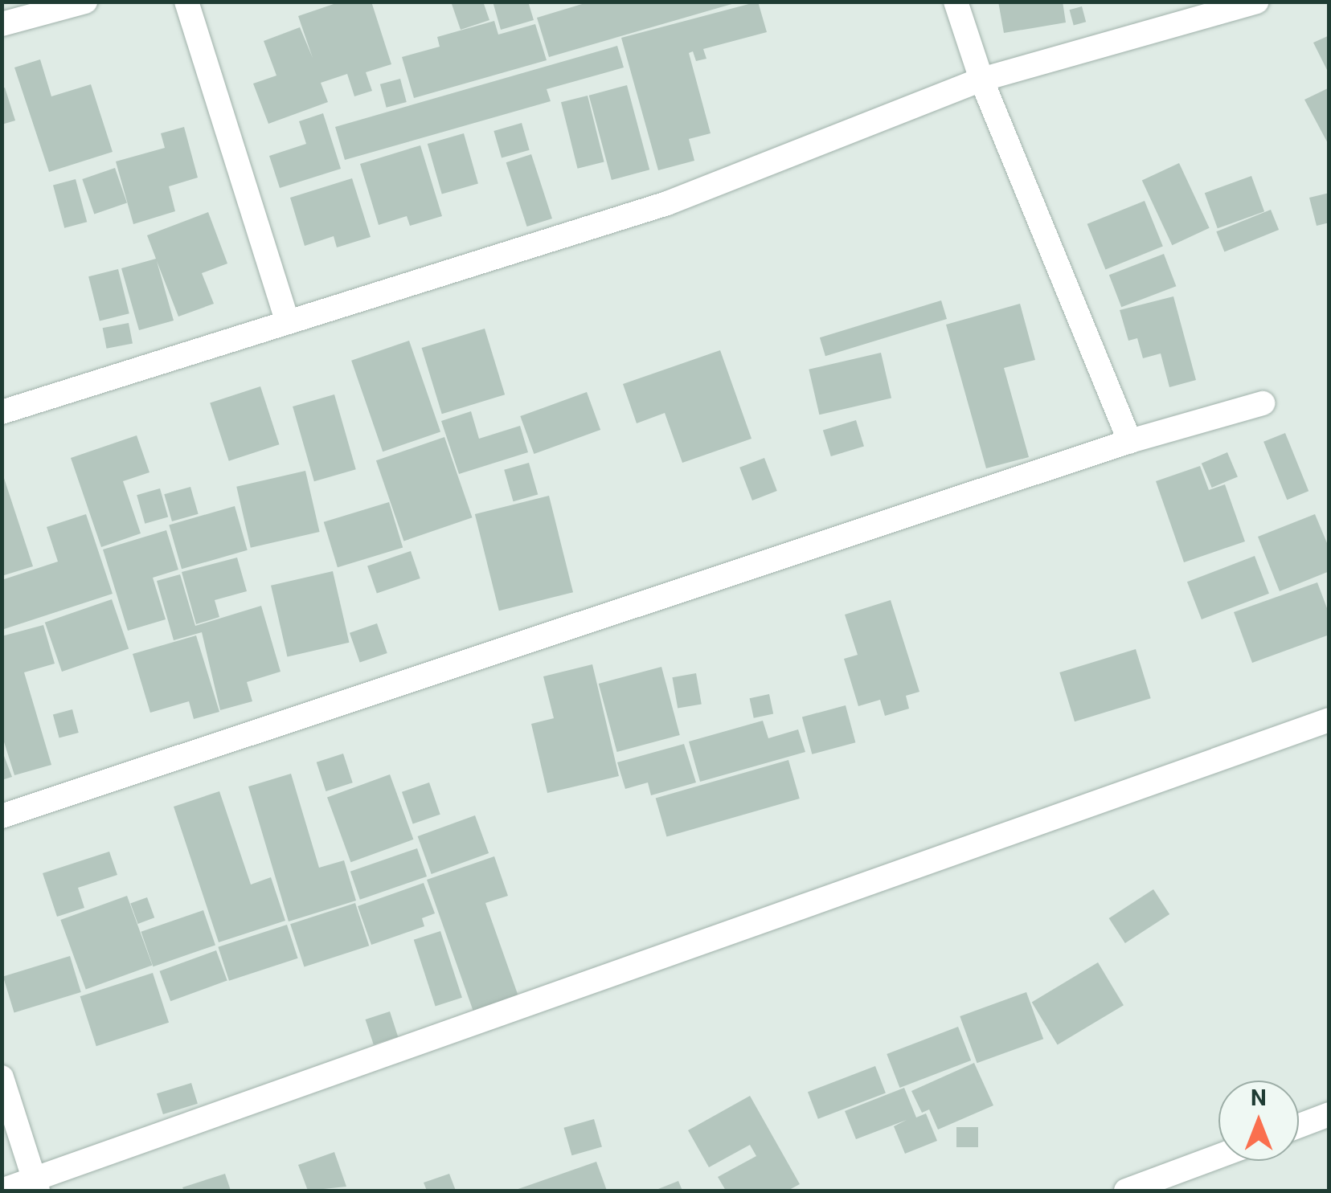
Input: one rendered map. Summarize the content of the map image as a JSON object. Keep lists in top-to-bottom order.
{
  "north": "top"
}
